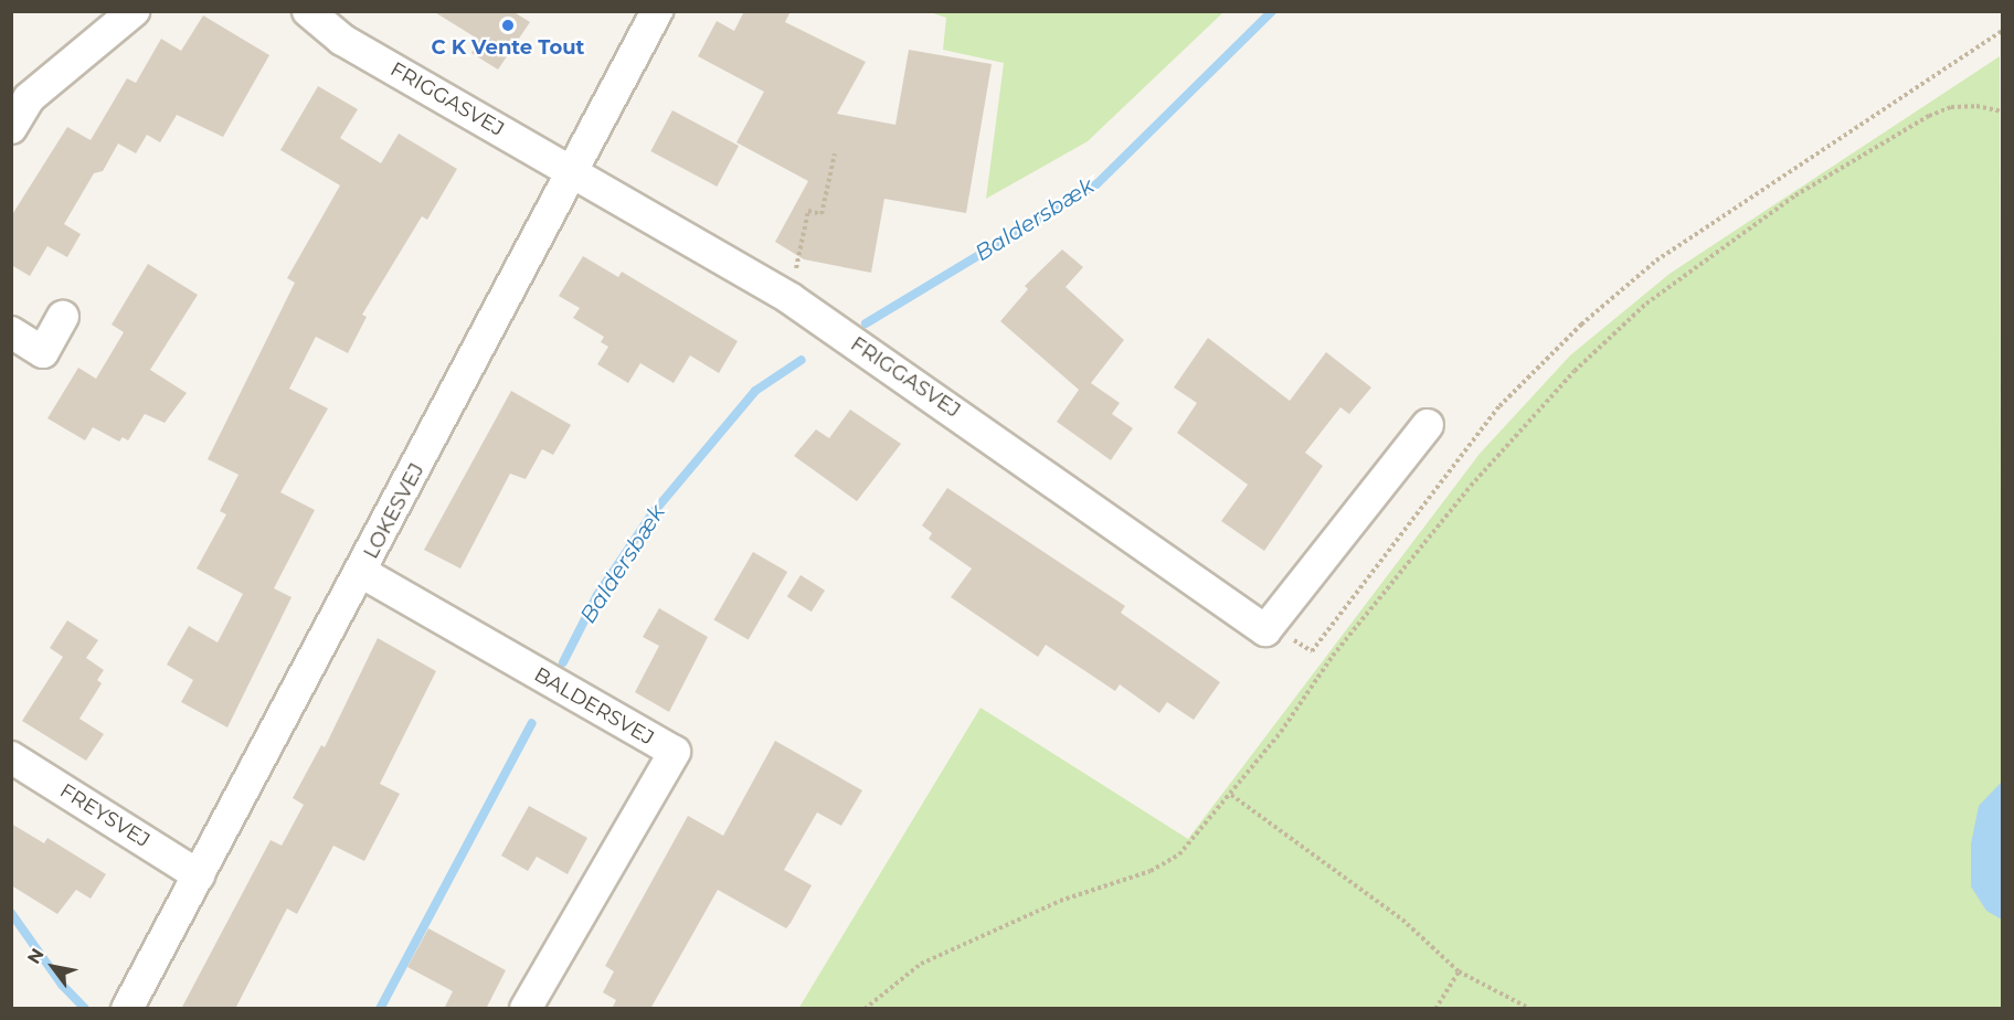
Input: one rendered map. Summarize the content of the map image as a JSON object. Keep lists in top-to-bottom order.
{
  "streets": {
    "street": [
      "FRIGGASVEJ",
      "LOKESVEJ",
      "BALDERSVEJ",
      "FREYSVEJ"
    ]
  },
  "crossings": [
    ["FRIGGASVEJ", "LOKESVEJ"],
    ["LOKESVEJ", "BALDERSVEJ"],
    ["LOKESVEJ", "FREYSVEJ"]
  ],
  "water": ["Baldersbæk"],
  "places": ["C K Vente Tout"],
  "north": "top left"
}
